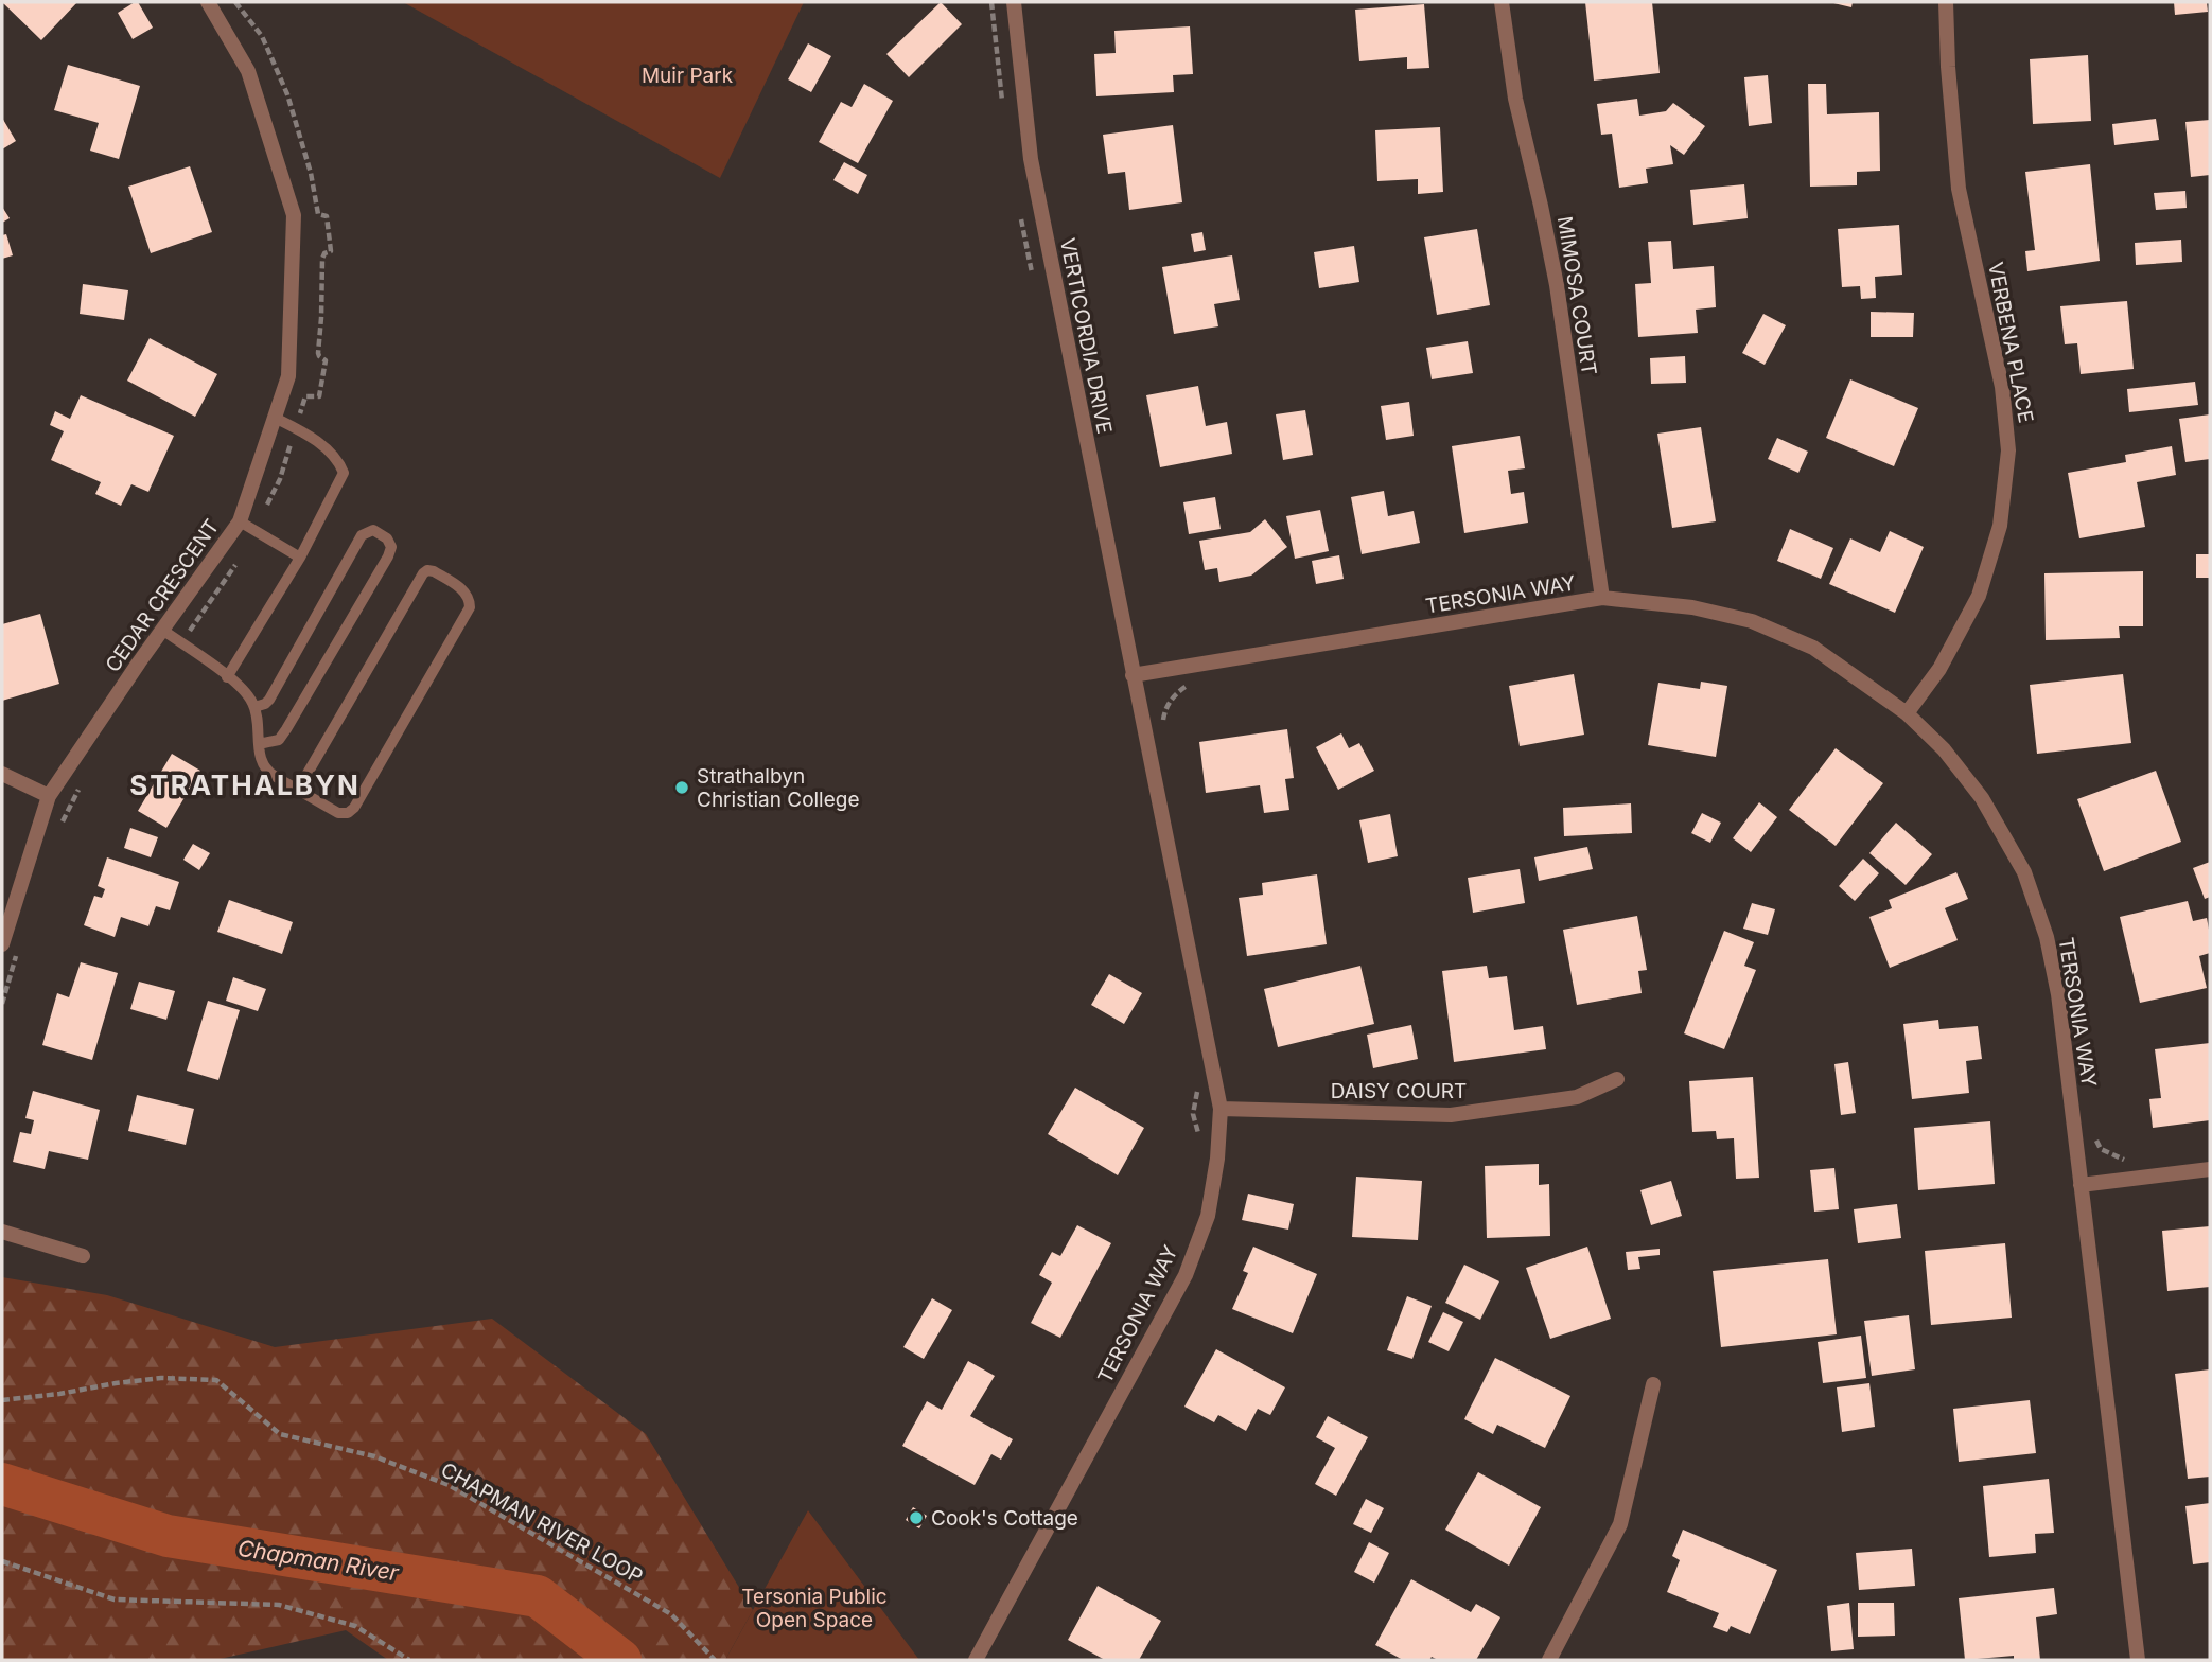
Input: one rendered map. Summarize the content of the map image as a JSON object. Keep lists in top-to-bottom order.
{
  "streets": {
    "street": [
      "MIMOSA COURT",
      "VERTICORDIA DRIVE",
      "VERBENA PLACE",
      "TERSONIA WAY",
      "CEDAR CRESCENT",
      "DAISY COURT"
    ],
    "path": ["CHAPMAN RIVER LOOP"]
  },
  "crossings": [
    ["MIMOSA COURT", "TERSONIA WAY"],
    ["VERTICORDIA DRIVE", "TERSONIA WAY"],
    ["VERBENA PLACE", "TERSONIA WAY"],
    ["TERSONIA WAY", "DAISY COURT"]
  ],
  "districts": ["STRATHALBYN"],
  "water": ["Chapman River"],
  "parks": ["Muir Park", "Tersonia Public Open Space"],
  "places": ["Strathalbyn Christian College", "Cook's Cottage"]
}
